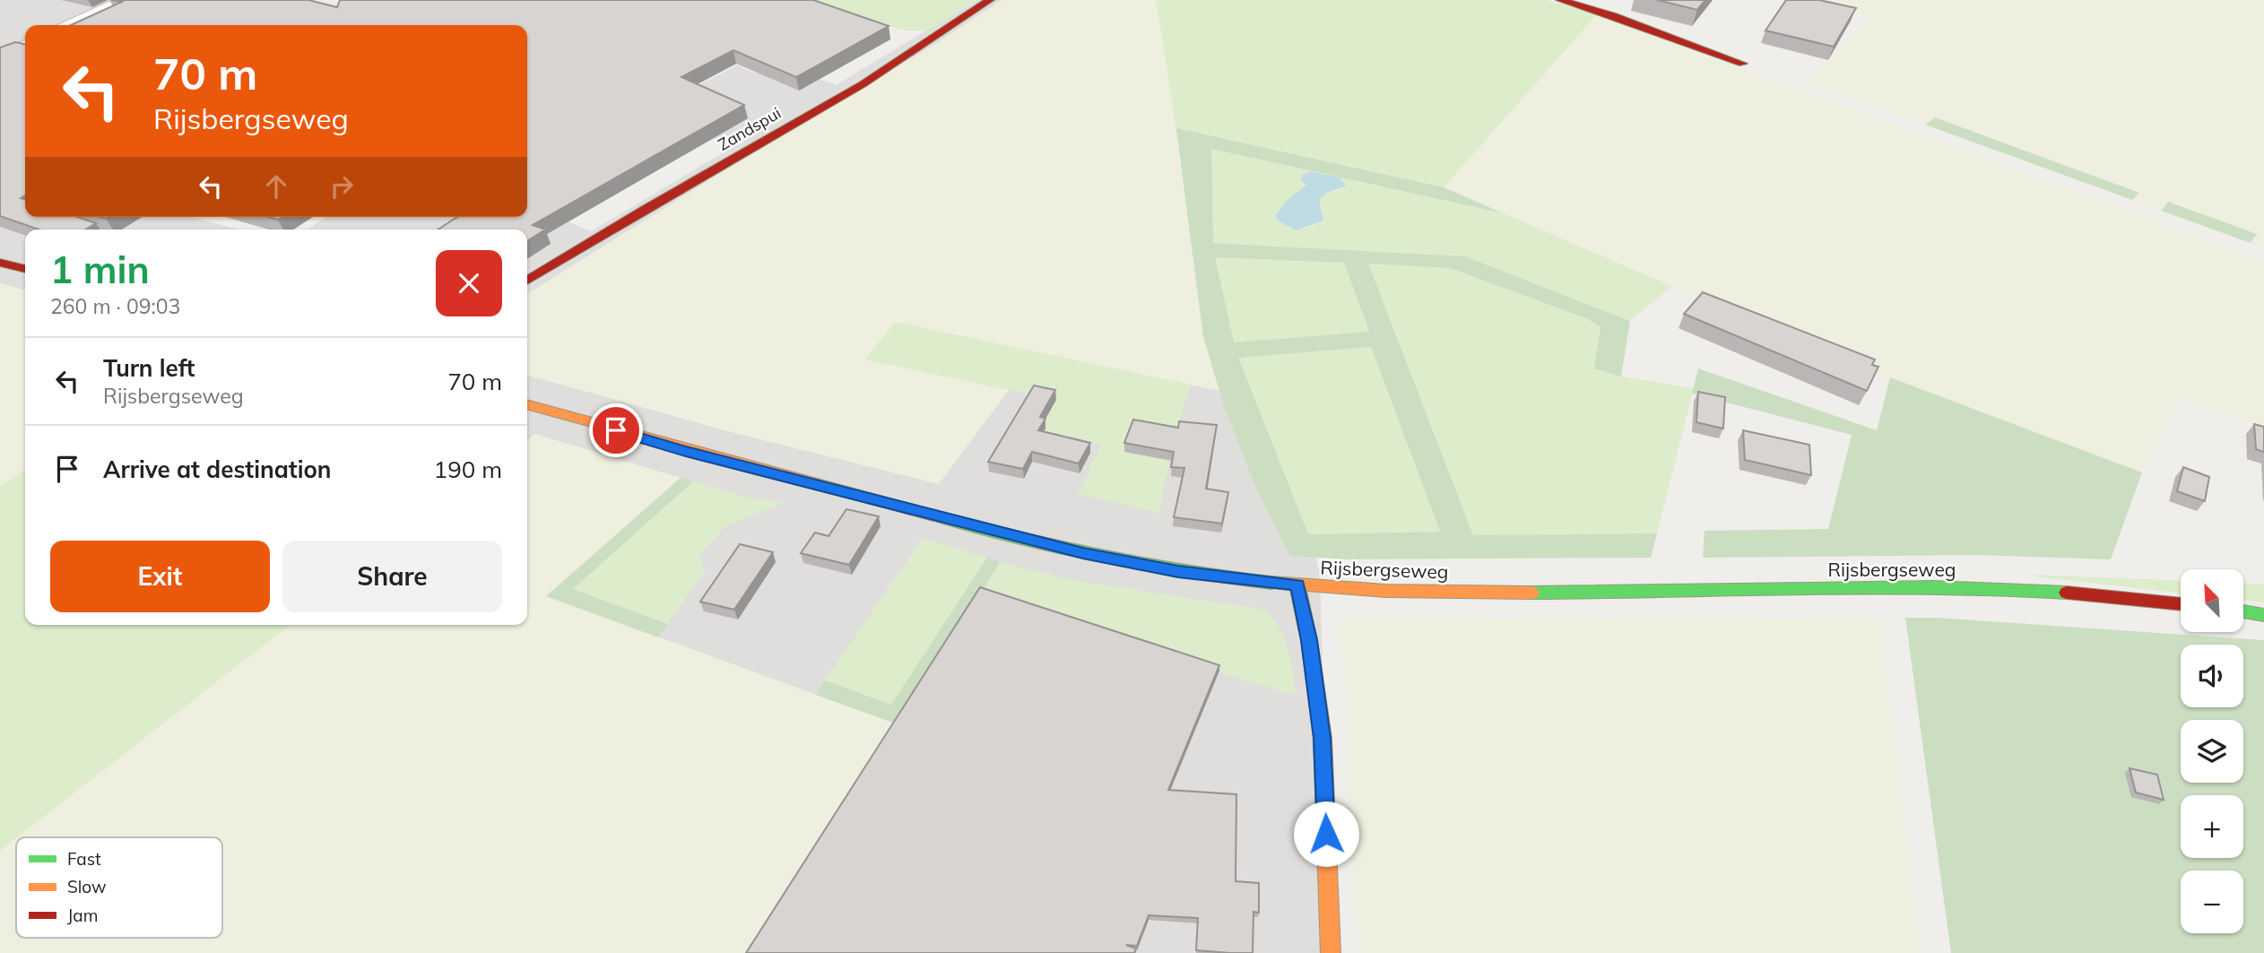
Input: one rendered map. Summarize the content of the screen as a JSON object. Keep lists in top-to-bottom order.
{
  "streets": {
    "main road": ["Zandspui", "Rijsbergseweg"]
  },
  "legend": ["Fast", "Slow", "Jam"],
  "north": "top left",
  "page": {
    "turn": ["70 m", "Rijsbergseweg"],
    "heading": ["1 min", "260 m · 09:03"],
    "list": [
      {
        "name": "Turn left",
        "note": "Rijsbergseweg",
        "value": "70 m"
      },
      {
        "name": "Arrive at destination",
        "value": "190 m"
      }
    ],
    "buttons": ["Exit", "Share"],
    "map_buttons": ["+", "−"]
  }
}
